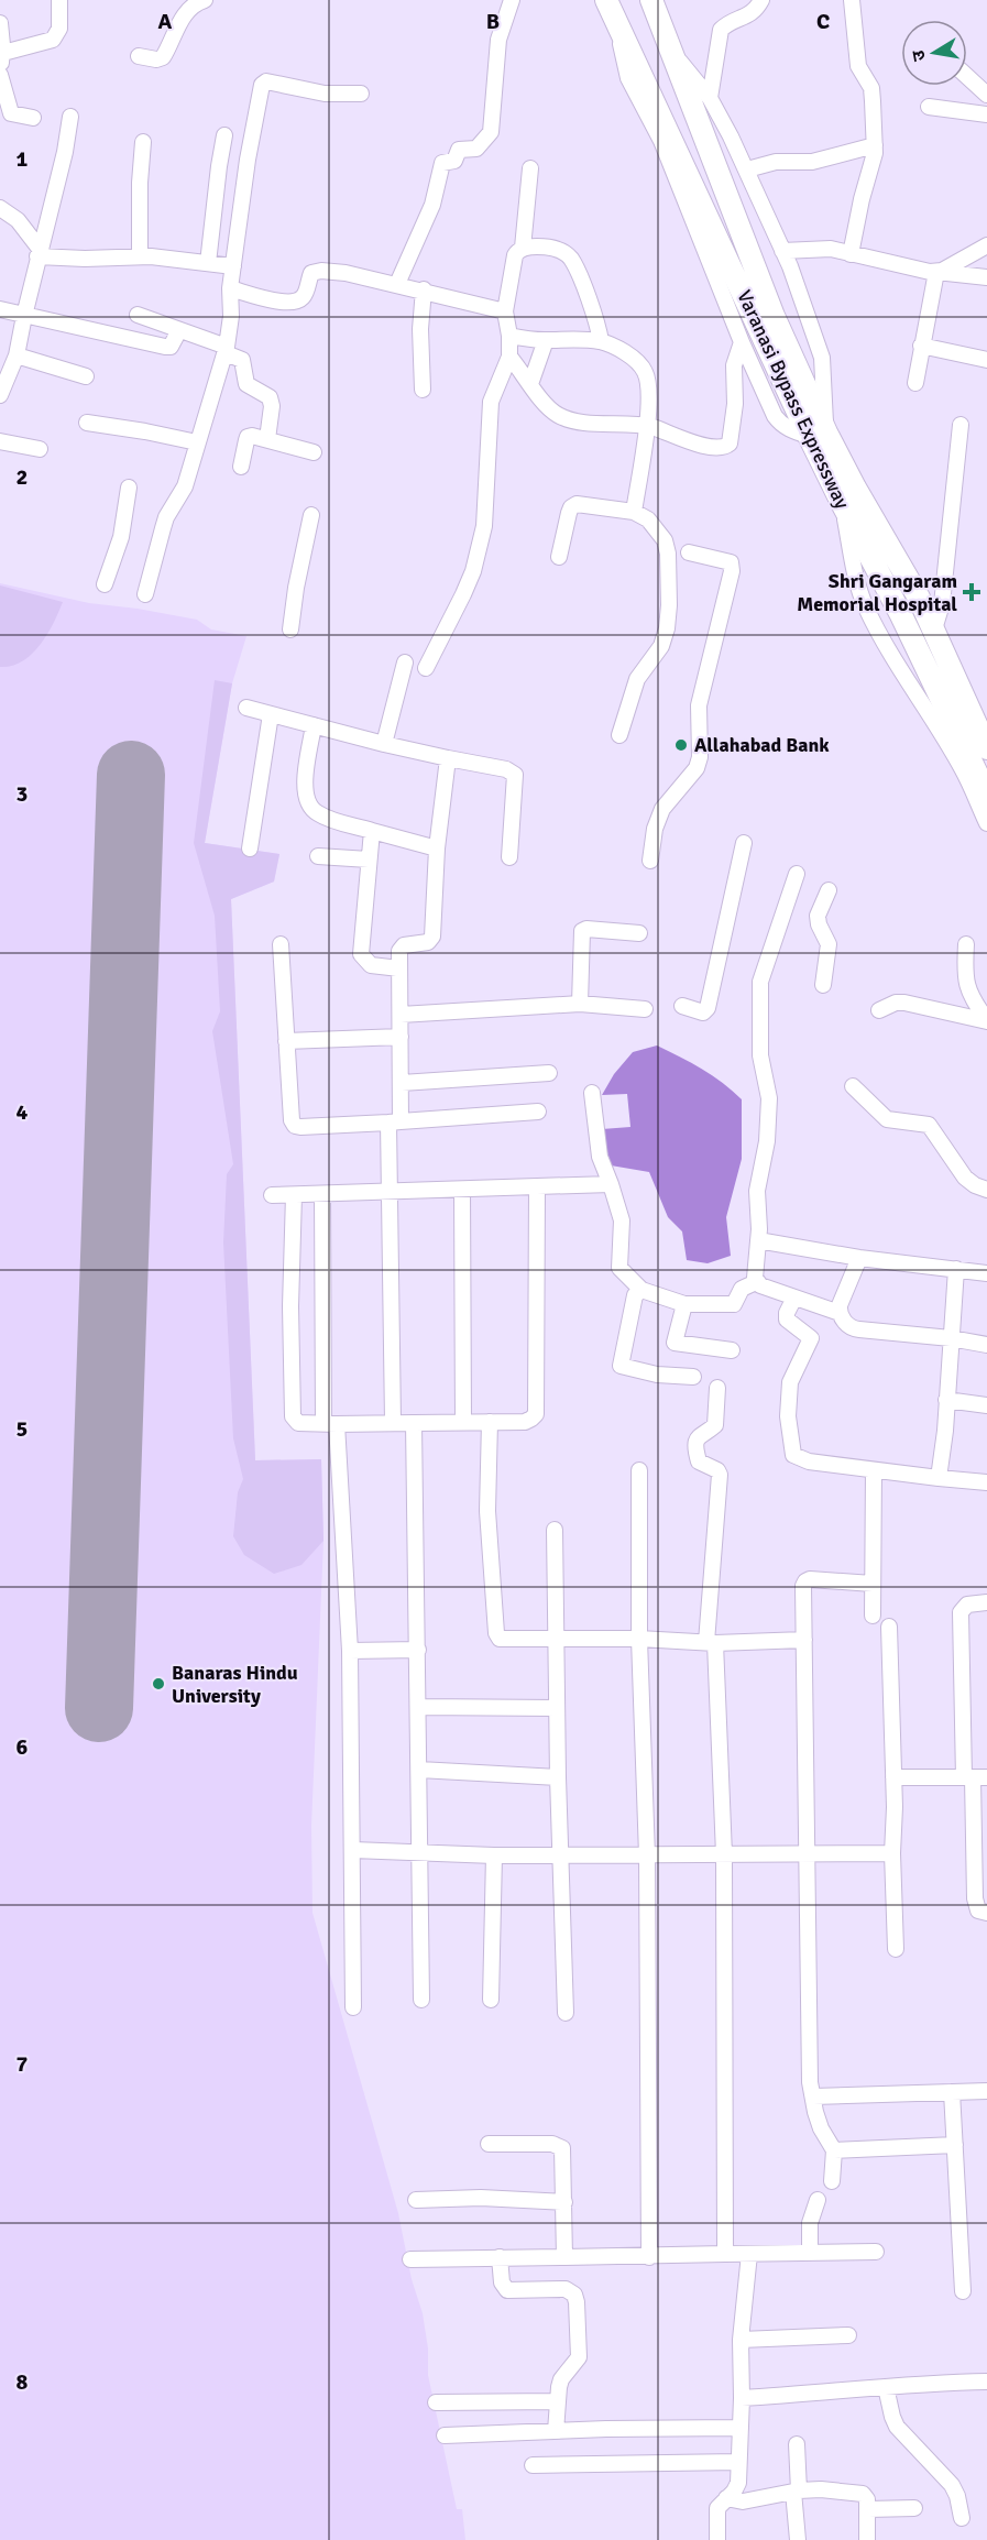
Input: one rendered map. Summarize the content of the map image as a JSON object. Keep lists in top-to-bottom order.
{
  "streets": {
    "highway": ["Varanasi Bypass Expressway"]
  },
  "places": {
    "health": ["Shri Gangaram Memorial Hospital"],
    "other": ["Allahabad Bank", "Banaras Hindu University"]
  },
  "north": "left",
  "grid": {
    "columns": ["A", "B", "C"],
    "rows": [
      "1",
      "2",
      "3",
      "4",
      "5",
      "6",
      "7",
      "8"
    ]
  }
}
